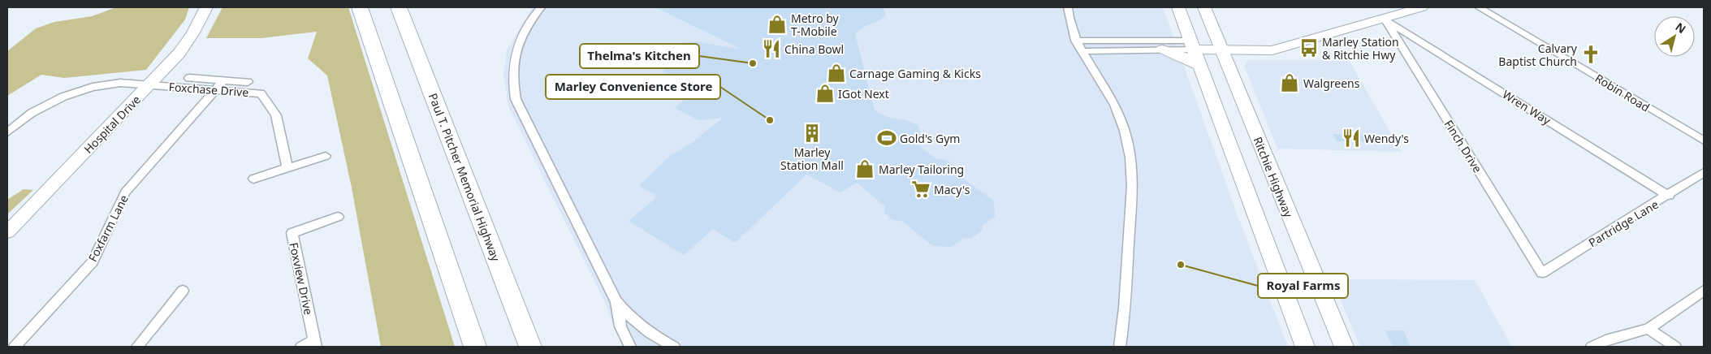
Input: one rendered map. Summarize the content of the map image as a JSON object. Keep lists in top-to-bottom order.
{
  "streets": {
    "highway": ["Paul T. Pitcher Memorial Highway"],
    "main road": ["Ritchie Highway"],
    "street": [
      "Foxchase Drive",
      "Robin Road",
      "Wren Way",
      "Hospital Drive",
      "Finch Drive",
      "Partridge Lane",
      "Foxfarm Lane",
      "Foxview Drive"
    ]
  },
  "crossings": [
    ["Foxchase Drive", "Hospital Drive"],
    ["Foxchase Drive", "Foxfarm Lane"],
    ["Wren Way", "Finch Drive"],
    ["Wren Way", "Partridge Lane"],
    ["Finch Drive", "Partridge Lane"]
  ],
  "places": {
    "shop": [
      "Metro by T-Mobile",
      "Carnage Gaming & Kicks",
      "Walgreens",
      "IGot Next",
      "Marley Tailoring"
    ],
    "bus stop": ["Marley Station & Ritchie Hwy"],
    "restaurant": ["China Bowl", "Wendy's"],
    "church": ["Calvary Baptist Church"],
    "other": ["Thelma's Kitchen", "Marley Convenience Store", "Royal Farms"],
    "building": ["Marley Station Mall"],
    "sports": ["Gold's Gym"],
    "supermarket": ["Macy's"]
  },
  "north": "top right"
}
